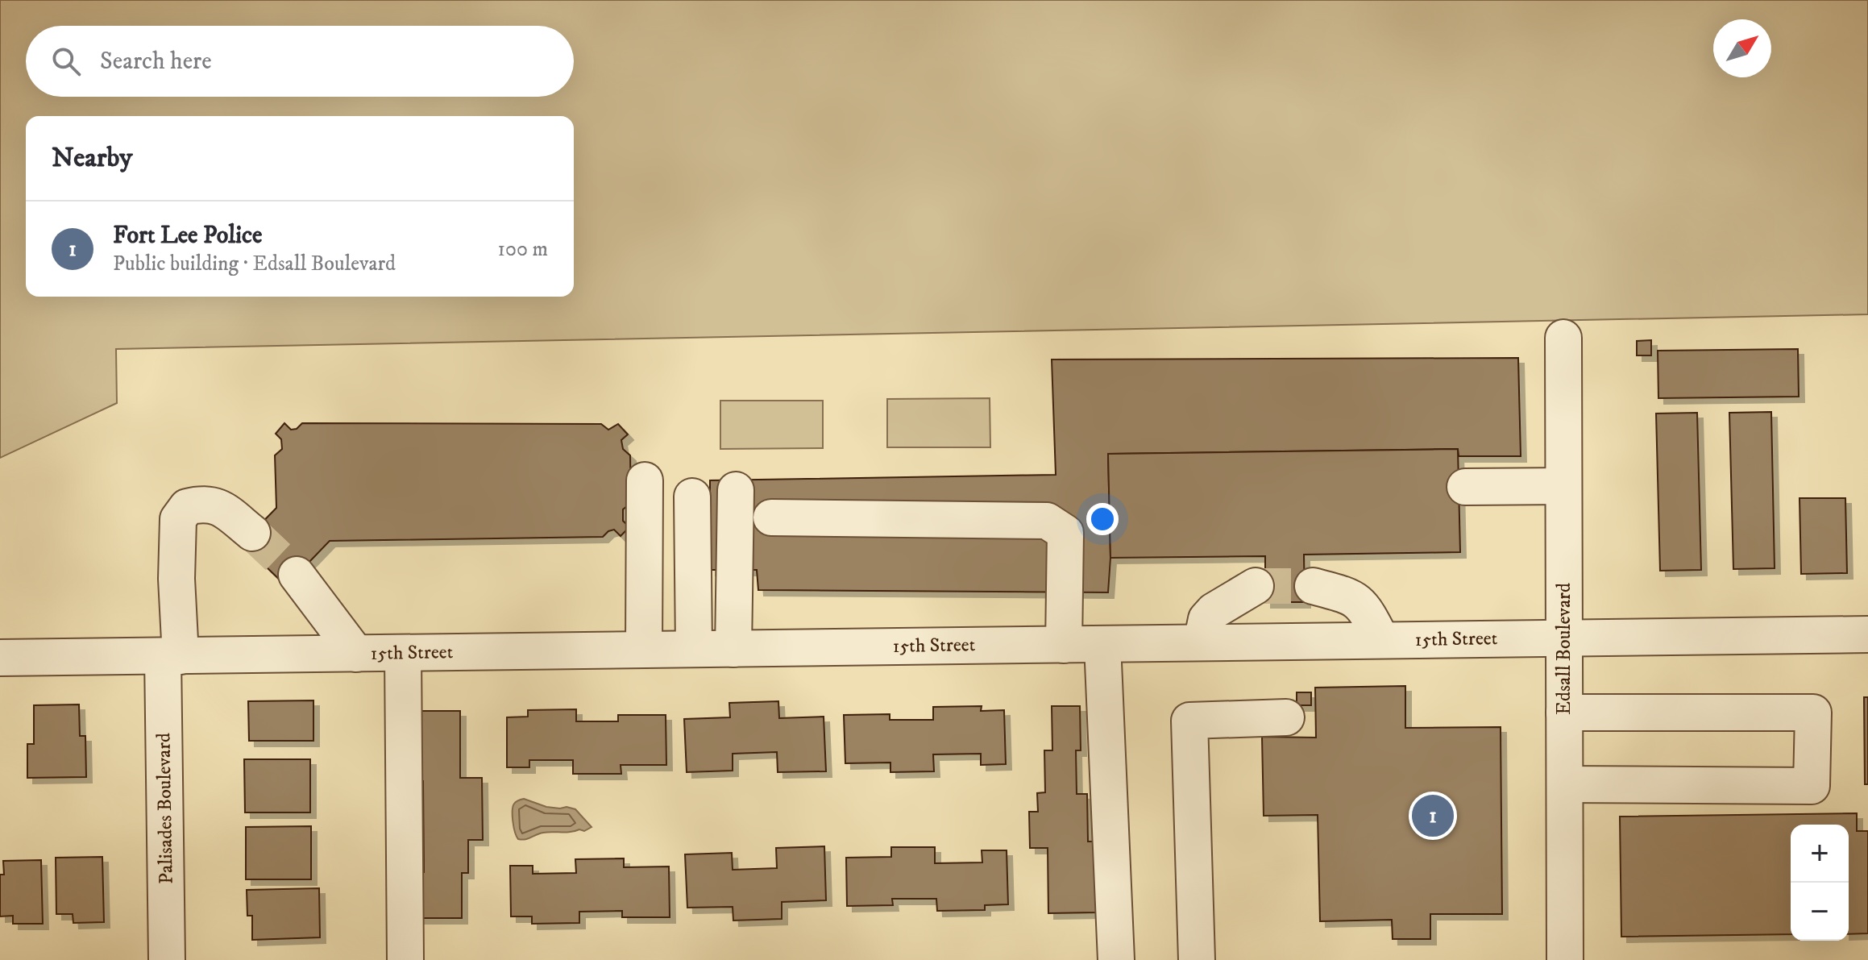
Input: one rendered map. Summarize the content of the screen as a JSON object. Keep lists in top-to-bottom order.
{
  "streets": {
    "street": ["15th Street", "Edsall Boulevard", "Palisades Boulevard"]
  },
  "crossings": [
    ["15th Street", "Edsall Boulevard"],
    ["15th Street", "Palisades Boulevard"]
  ],
  "north": "top right",
  "page": {
    "search": "Search here",
    "heading": "Nearby",
    "list": [
      {
        "mark": "1",
        "name": "Fort Lee Police",
        "note": "Public building · Edsall Boulevard",
        "value": "100 m"
      }
    ],
    "pins": "1",
    "map_buttons": ["+", "−"]
  }
}
